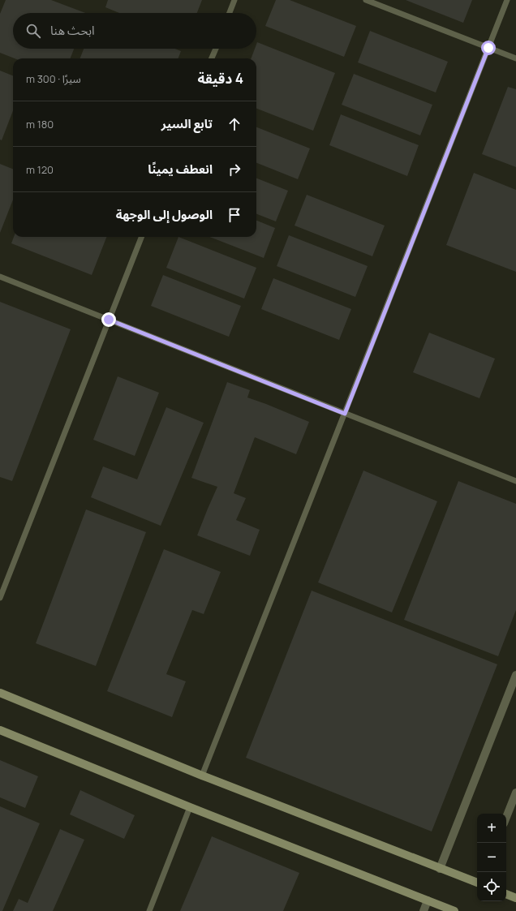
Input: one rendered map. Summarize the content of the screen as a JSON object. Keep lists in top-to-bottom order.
{
  "page": {
    "search": "ابحث هنا",
    "heading": ["4 دقيقة", "سيرًا · 300 m"],
    "list": [
      ["تابع السير", "180 m"],
      ["انعطف يمينًا", "120 m"],
      "الوصول إلى الوجهة"
    ],
    "map_buttons": ["+", "−"]
  }
}
